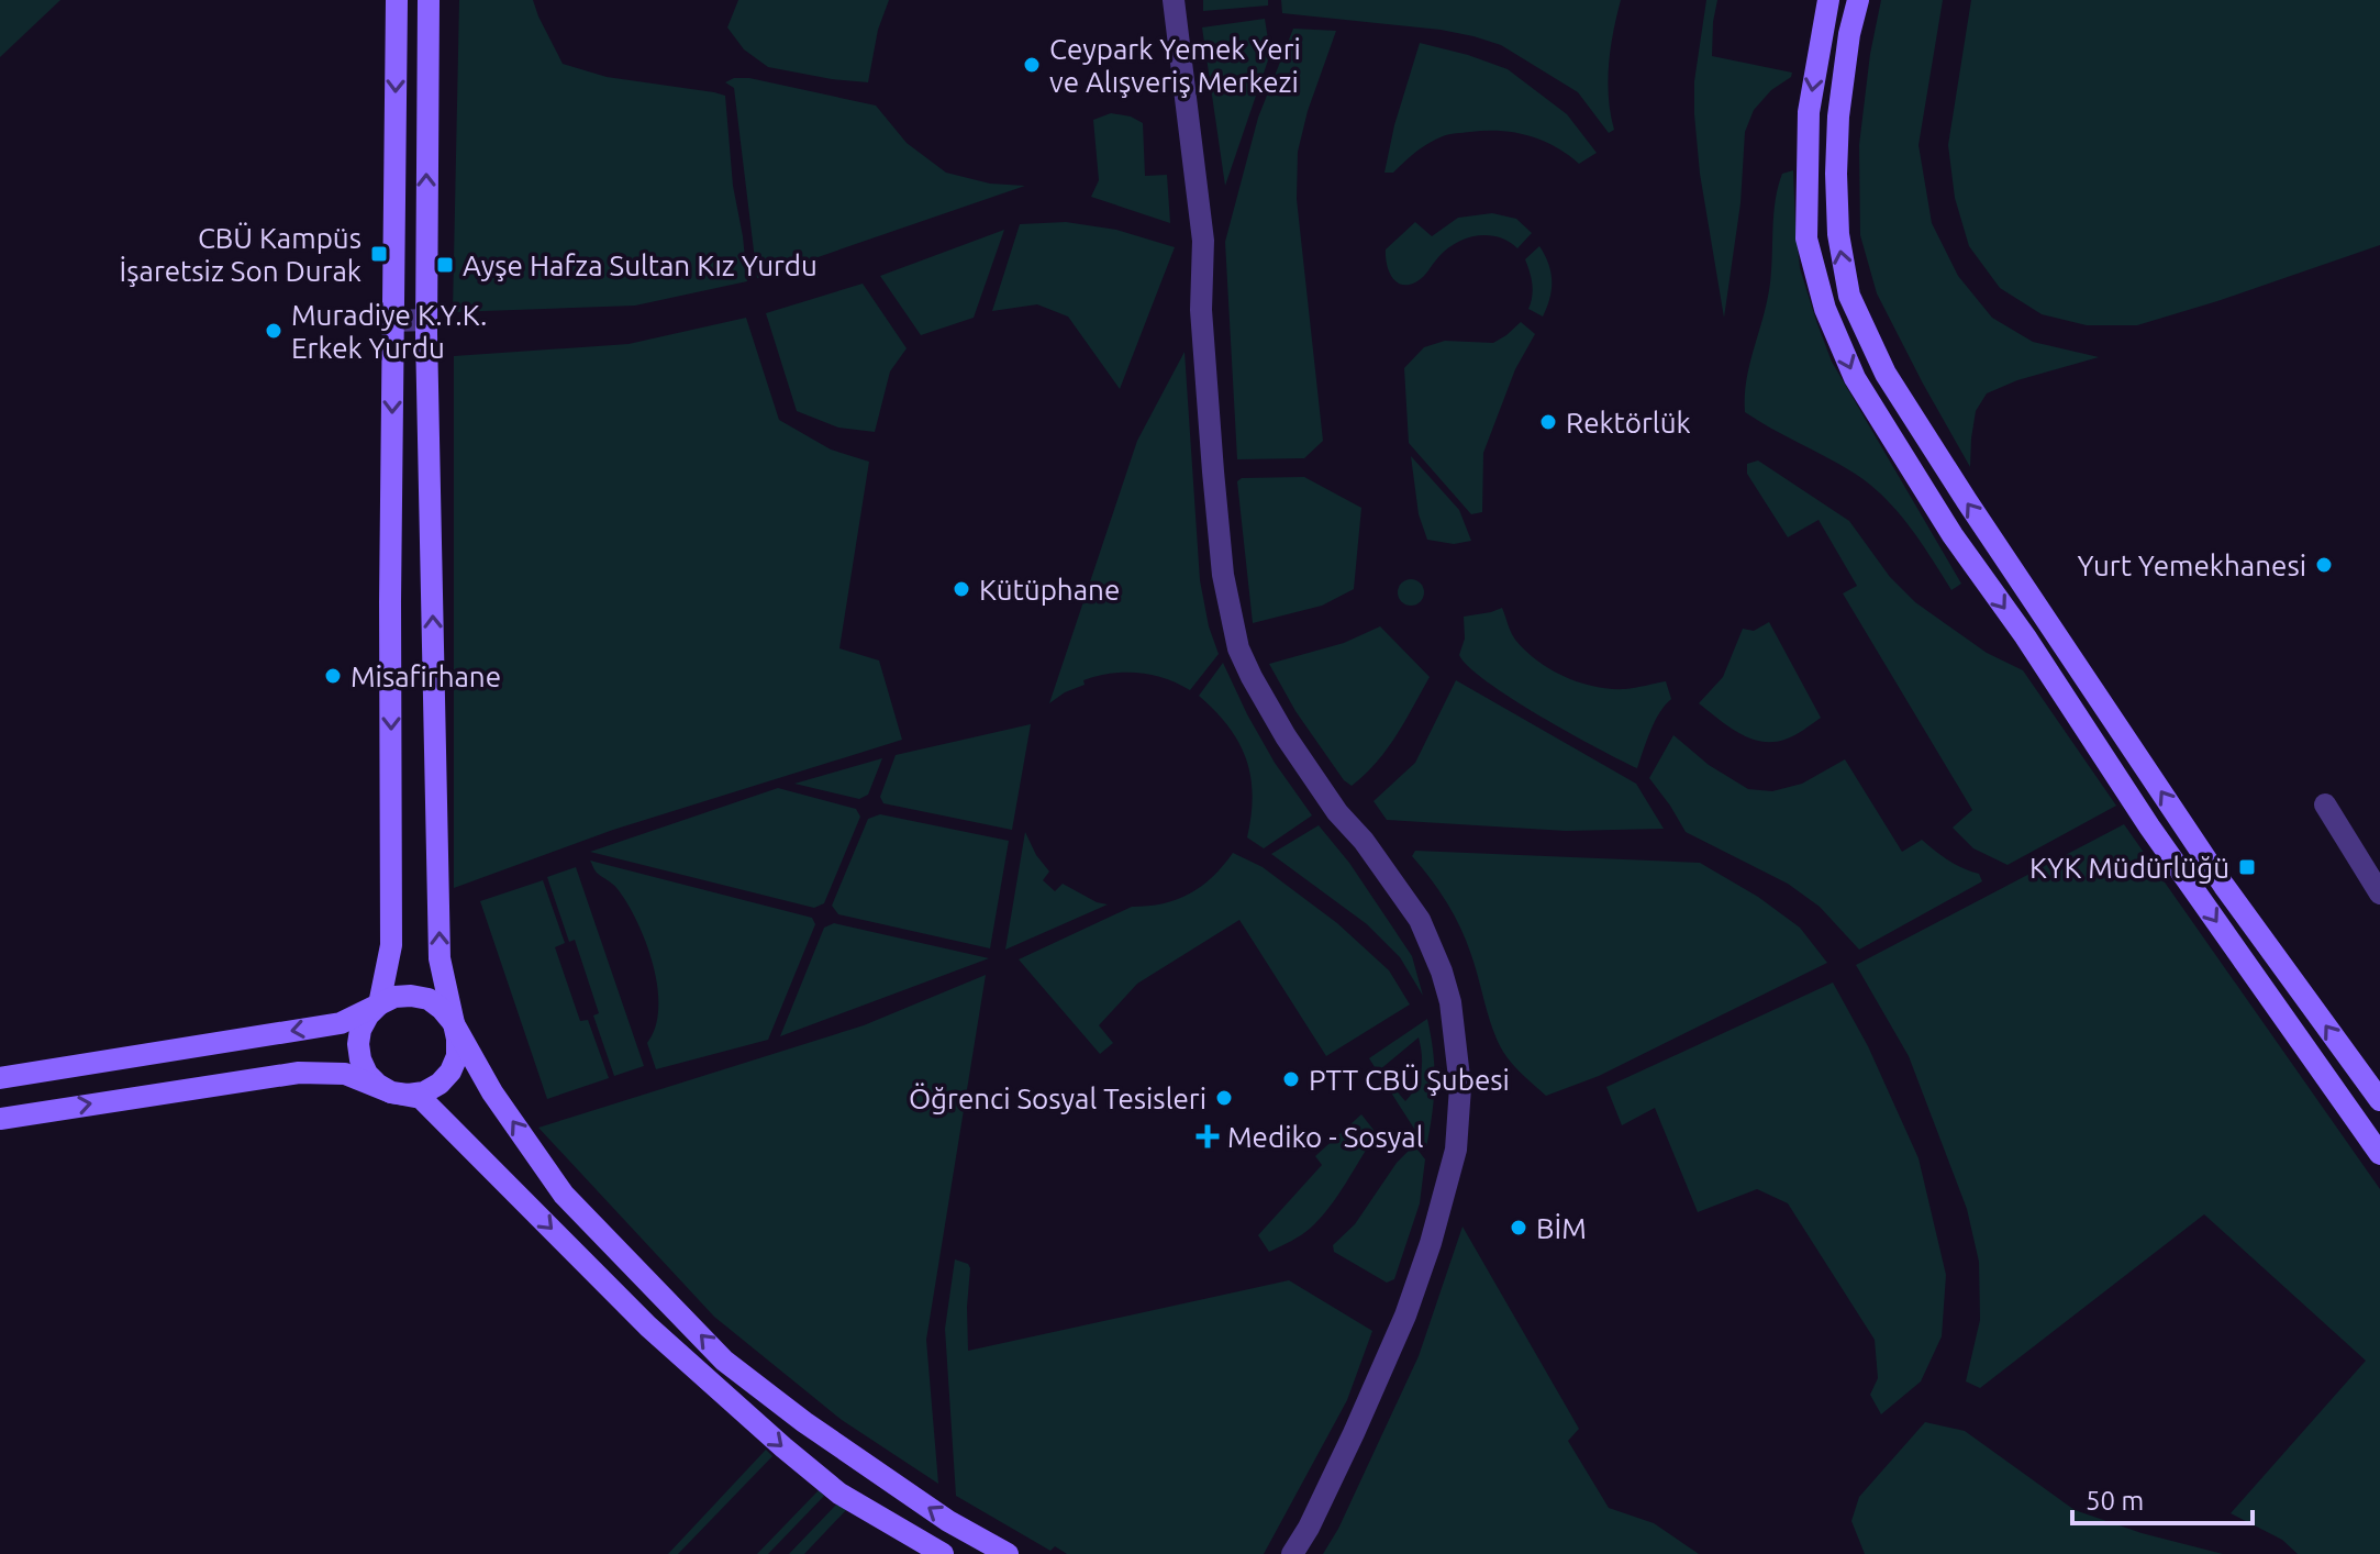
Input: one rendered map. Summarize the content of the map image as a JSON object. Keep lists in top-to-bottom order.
{
  "places": {
    "other": [
      "Ceypark Yemek Yeri ve Alışveriş Merkezi",
      "Muradiye K.Y.K. Erkek Yurdu",
      "Rektörlük",
      "Yurt Yemekhanesi",
      "Kütüphane",
      "Misafirhane",
      "PTT CBÜ Şubesi",
      "Öğrenci Sosyal Tesisleri",
      "BİM"
    ],
    "transit": ["CBÜ Kampüs İşaretsiz Son Durak", "Ayşe Hafza Sultan Kız Yurdu", "KYK Müdürlüğü"],
    "health": ["Mediko - Sosyal"]
  },
  "scale_bar": "50 m"
}
